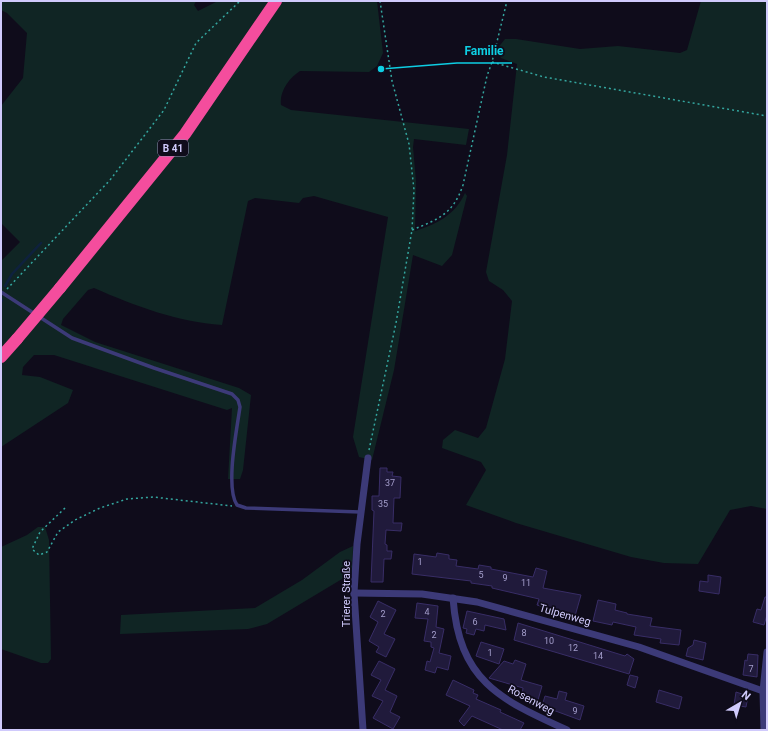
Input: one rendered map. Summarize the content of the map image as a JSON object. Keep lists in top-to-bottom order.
{
  "streets": {
    "highway": ["B 41"],
    "street": ["Trierer Straße", "Tulpenweg", "Rosenweg"]
  },
  "crossings": [
    ["Trierer Straße", "Tulpenweg"],
    ["Tulpenweg", "Rosenweg"]
  ],
  "places": ["Familie"],
  "house_numbers": [
    "37",
    "35",
    "1",
    "5",
    "9",
    "11",
    "4",
    "2",
    "6",
    "8",
    "2",
    "10",
    "12",
    "1",
    "14",
    "7",
    "9"
  ],
  "north": "top right"
}
